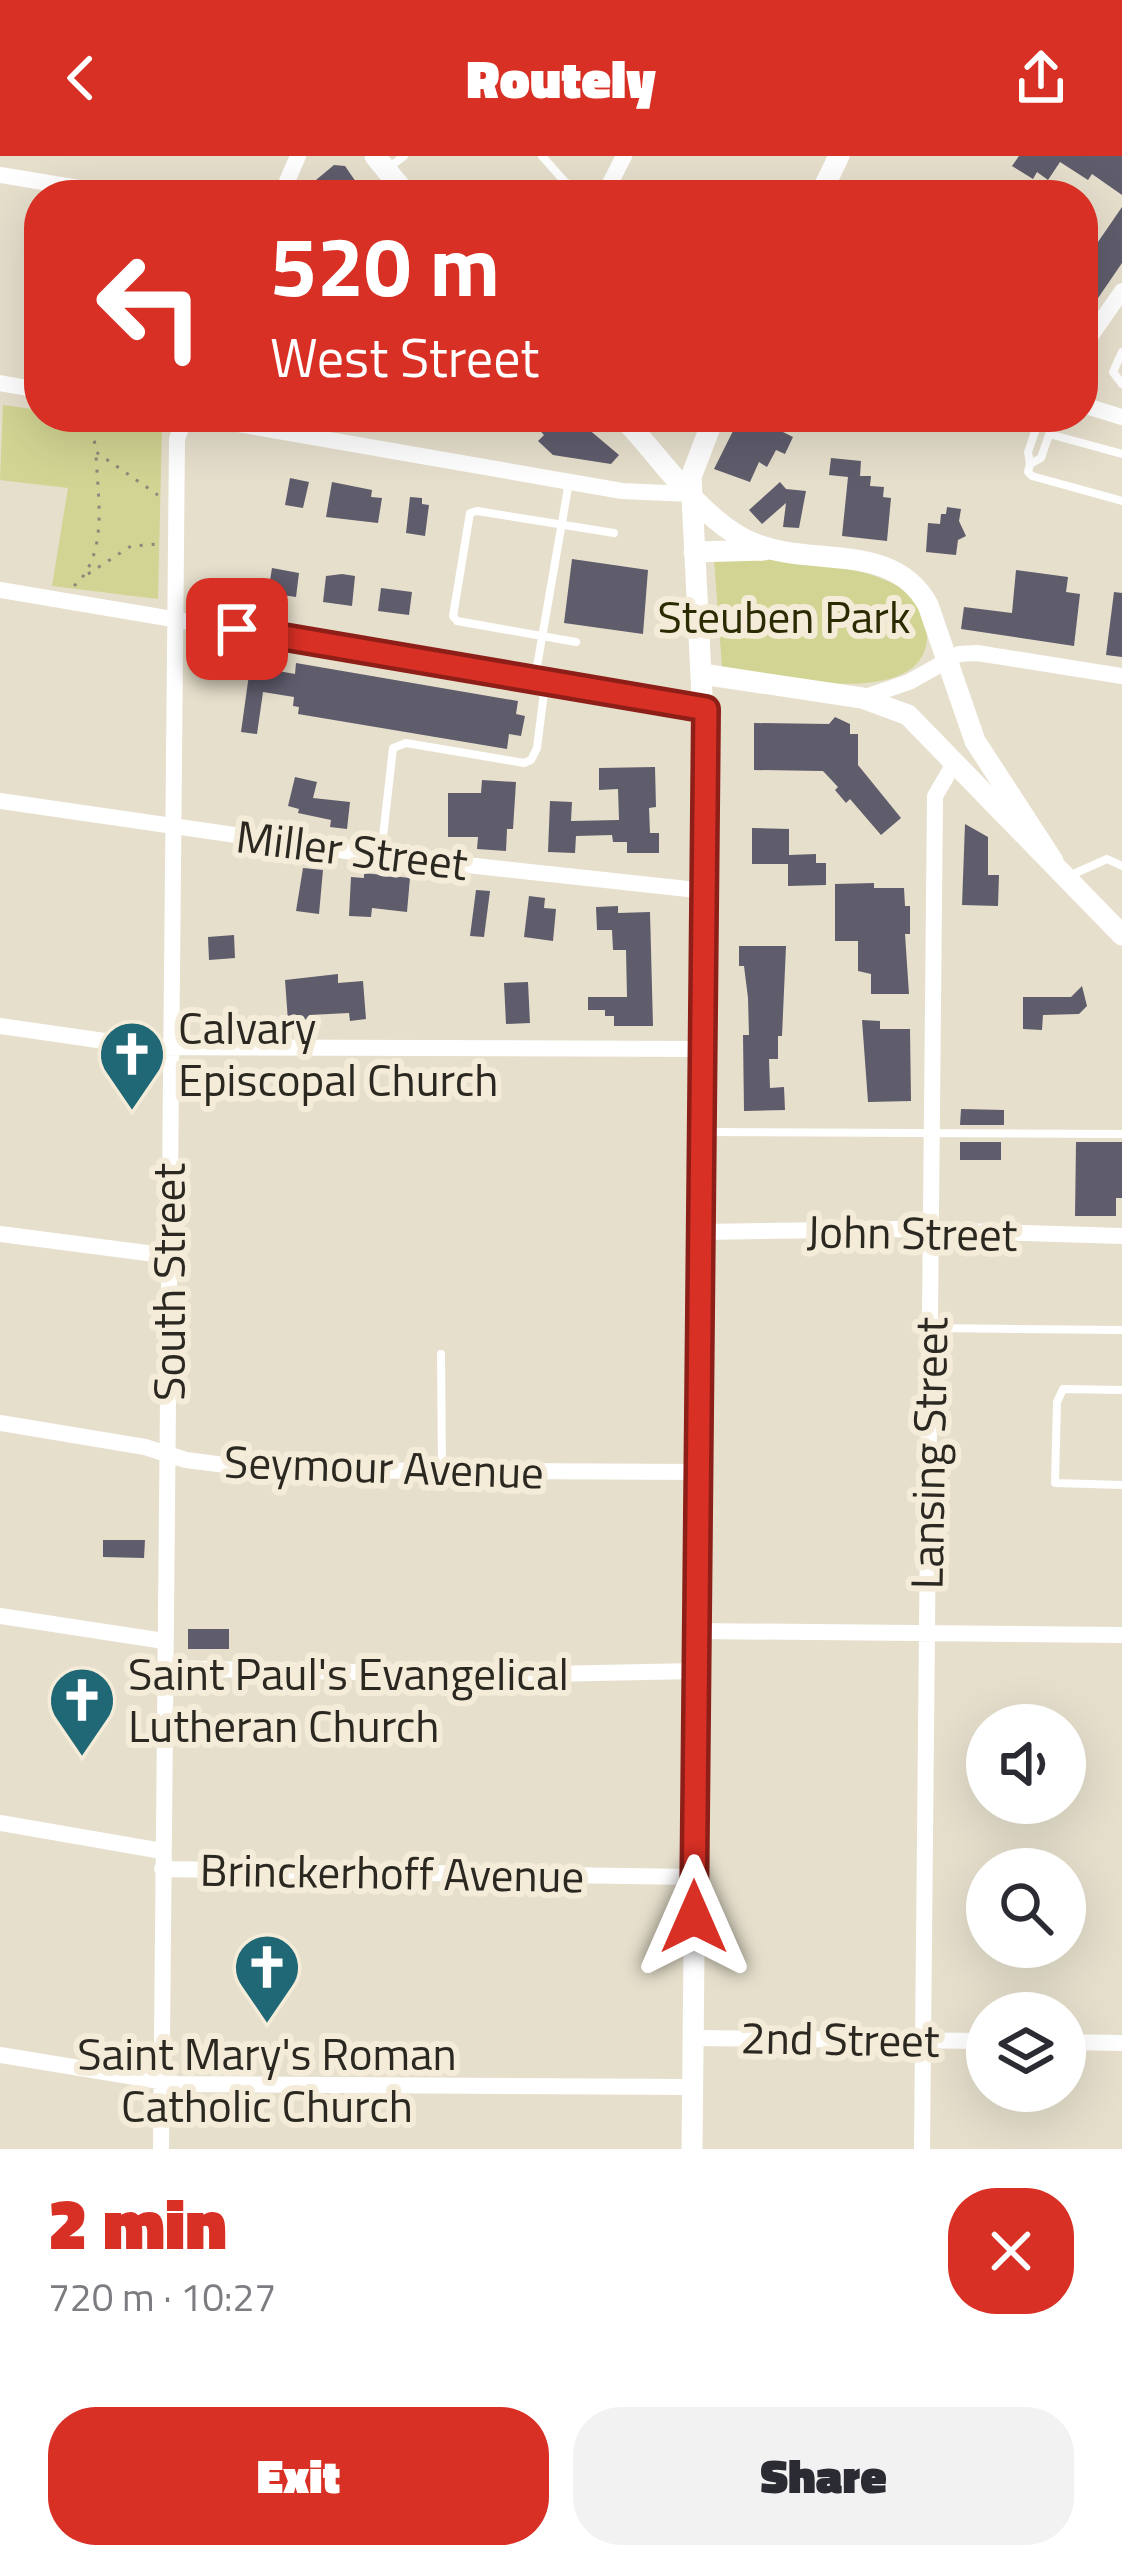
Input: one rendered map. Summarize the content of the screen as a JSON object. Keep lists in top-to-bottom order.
{
  "streets": {
    "street": [
      "Miller Street",
      "John Street",
      "South Street",
      "Lansing Street",
      "Seymour Avenue",
      "Brinckerhoff Avenue",
      "2nd Street"
    ]
  },
  "crossings": [
    ["Miller Street", "South Street"],
    ["John Street", "Lansing Street"],
    ["South Street", "Seymour Avenue"],
    ["South Street", "Brinckerhoff Avenue"],
    ["Lansing Street", "2nd Street"]
  ],
  "parks": ["Steuben Park"],
  "places": {
    "church": ["Calvary Episcopal Church", "Saint Paul's Evangelical Lutheran Church", "Saint Mary's Roman Catholic Church"]
  },
  "page": {
    "header": "Routely",
    "turn": ["520 m", "West Street"],
    "heading": ["2 min", "720 m · 10:27"],
    "buttons": ["Exit", "Share"]
  }
}
